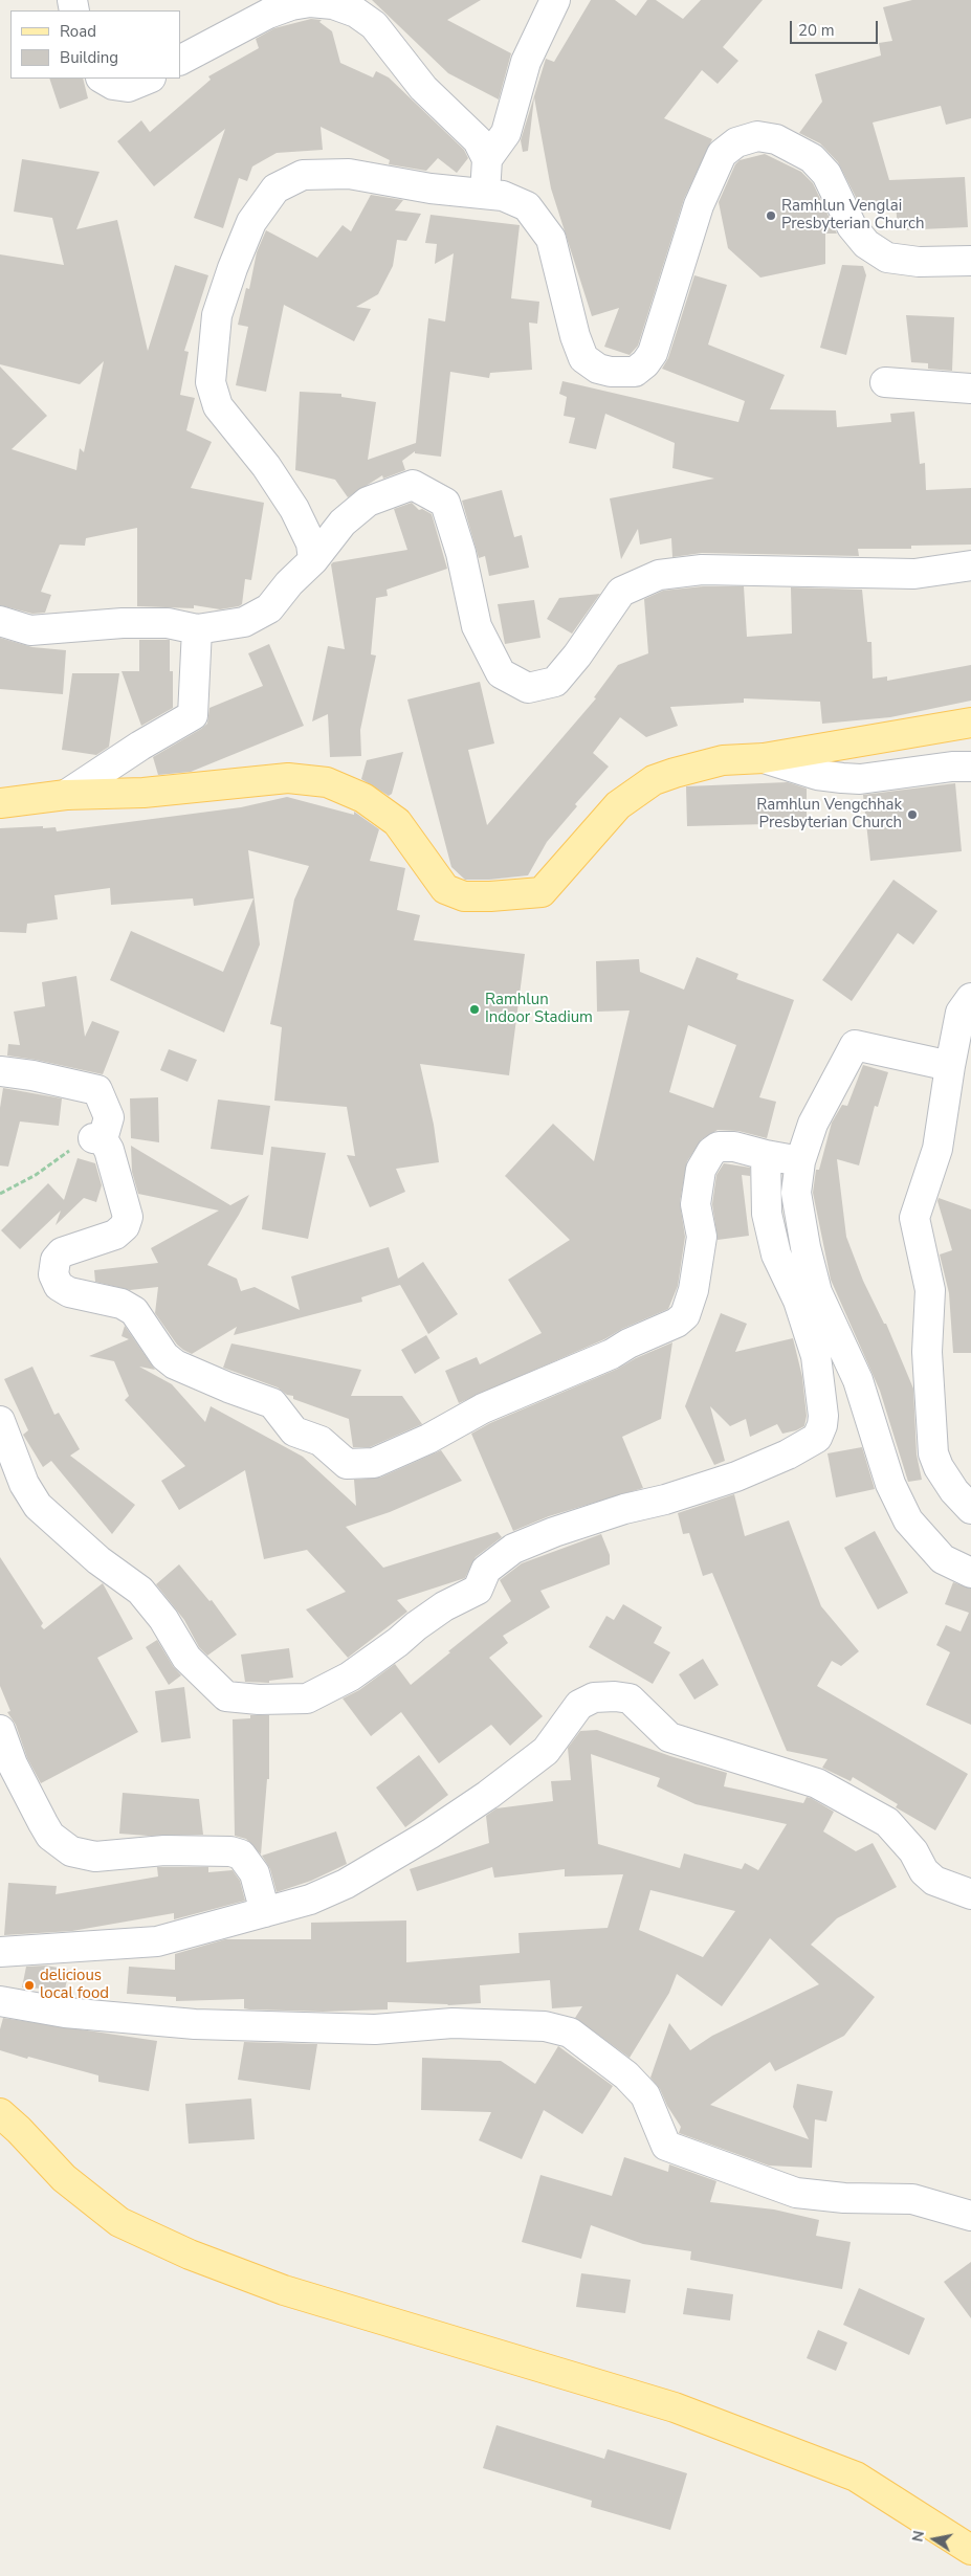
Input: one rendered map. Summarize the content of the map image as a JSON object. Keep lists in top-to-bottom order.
{
  "places": [
    "Ramhlun Venglai Presbyterian Church",
    "Ramhlun Vengchhak Presbyterian Church",
    "Ramhlun Indoor Stadium",
    "delicious local food"
  ],
  "legend": ["Road", "Building"],
  "scale_bar": "20 m",
  "north": "left"
}
